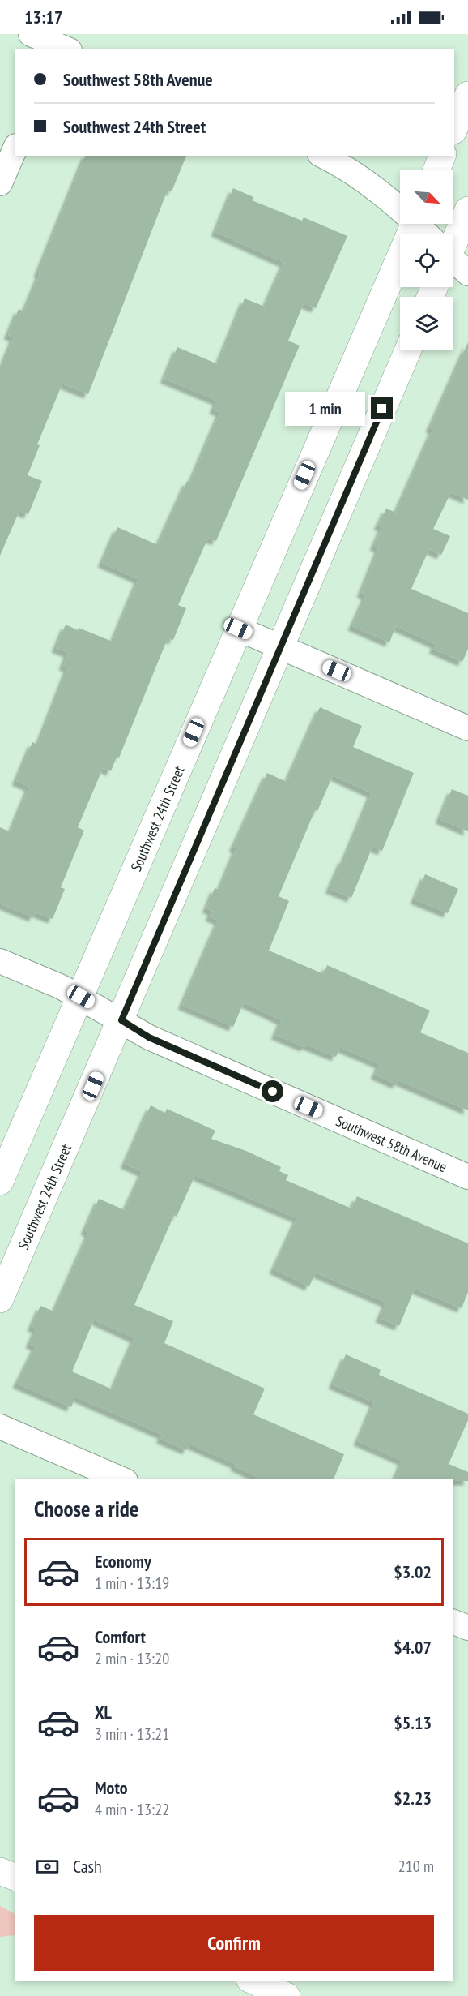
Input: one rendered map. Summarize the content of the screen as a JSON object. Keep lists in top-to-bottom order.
{
  "streets": {
    "main road": ["Southwest 24th Street"],
    "street": ["Southwest 58th Avenue"]
  },
  "crossings": [
    ["Southwest 24th Street", "Southwest 58th Avenue"]
  ],
  "north": "bottom right",
  "page": {
    "status": "13:17",
    "banner": ["Southwest 58th Avenue", "Southwest 24th Street"],
    "bubble": "1 min",
    "heading": "Choose a ride",
    "list": [
      {
        "name": "Economy",
        "note": "1 min · 13:19",
        "value": "$3.02"
      },
      {
        "name": "Comfort",
        "note": "2 min · 13:20",
        "value": "$4.07"
      },
      {
        "name": "XL",
        "note": "3 min · 13:21",
        "value": "$5.13"
      },
      {
        "name": "Moto",
        "note": "4 min · 13:22",
        "value": "$2.23"
      }
    ],
    "pay": ["Cash", "210 m"],
    "buttons": "Confirm"
  }
}
